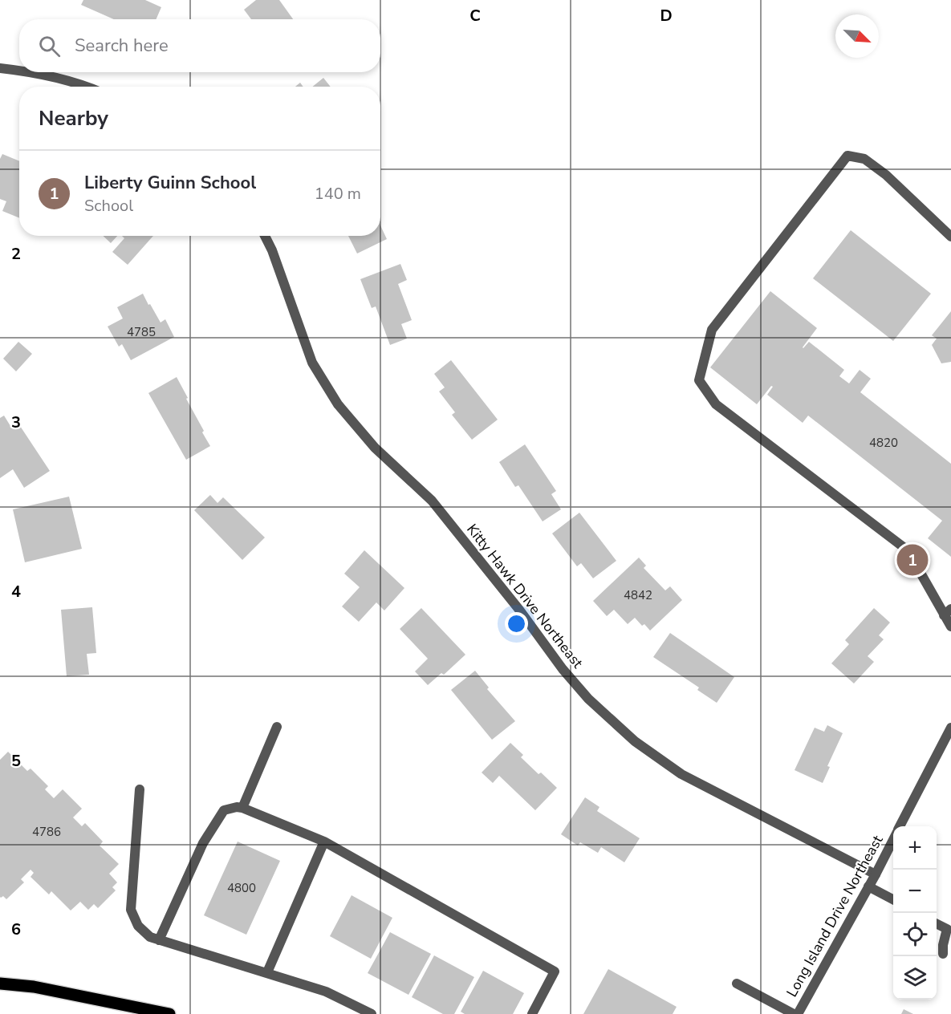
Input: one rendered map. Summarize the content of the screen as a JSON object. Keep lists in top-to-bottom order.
{
  "streets": {
    "street": ["Kitty Hawk Drive Northeast", "Long Island Drive Northeast"]
  },
  "crossings": [
    ["Kitty Hawk Drive Northeast", "Long Island Drive Northeast"]
  ],
  "house_numbers": [
    "4785",
    "4820",
    "4842",
    "4786",
    "4800"
  ],
  "north": "bottom right",
  "page": {
    "search": "Search here",
    "heading": "Nearby",
    "list": [
      {
        "mark": "1",
        "name": "Liberty Guinn School",
        "note": "School",
        "value": "140 m"
      }
    ],
    "pins": "1",
    "map_buttons": ["+", "−"]
  },
  "grid": {
    "columns": ["C", "D"],
    "rows": [
      "2",
      "3",
      "4",
      "5",
      "6"
    ]
  }
}
